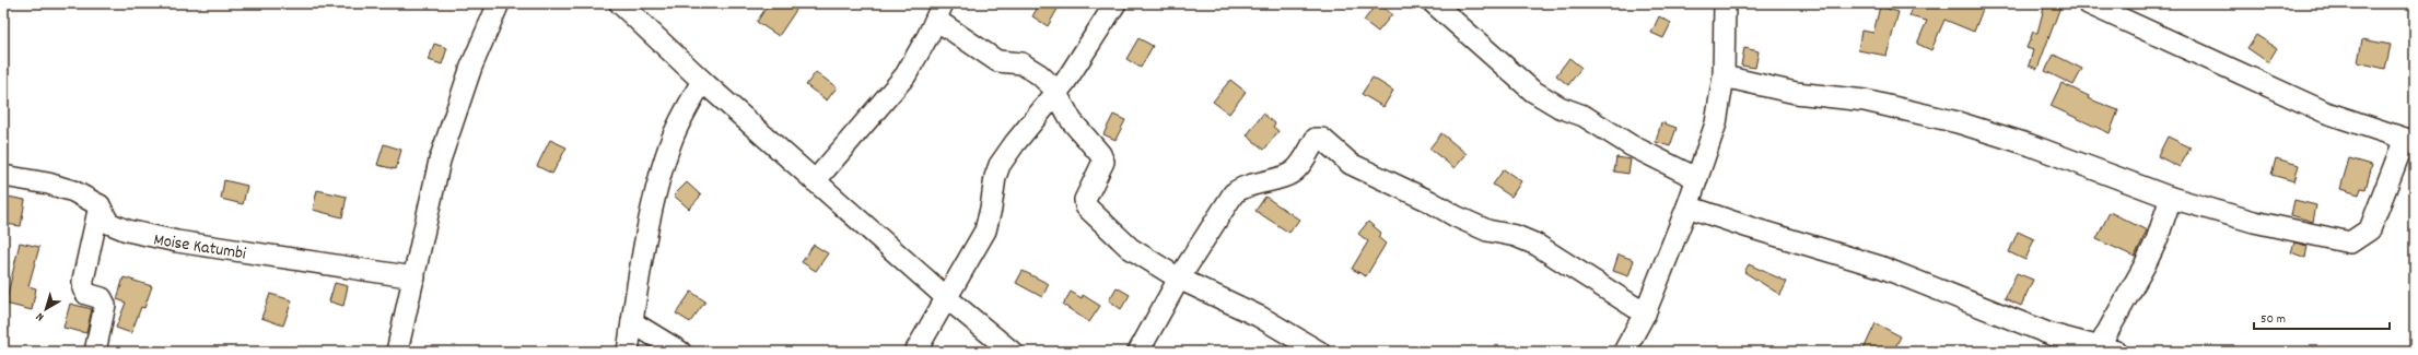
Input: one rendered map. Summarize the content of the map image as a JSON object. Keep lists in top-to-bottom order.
{
  "streets": {
    "street": ["Moise Katumbi"]
  },
  "scale_bar": "50 m",
  "north": "bottom left"
}
